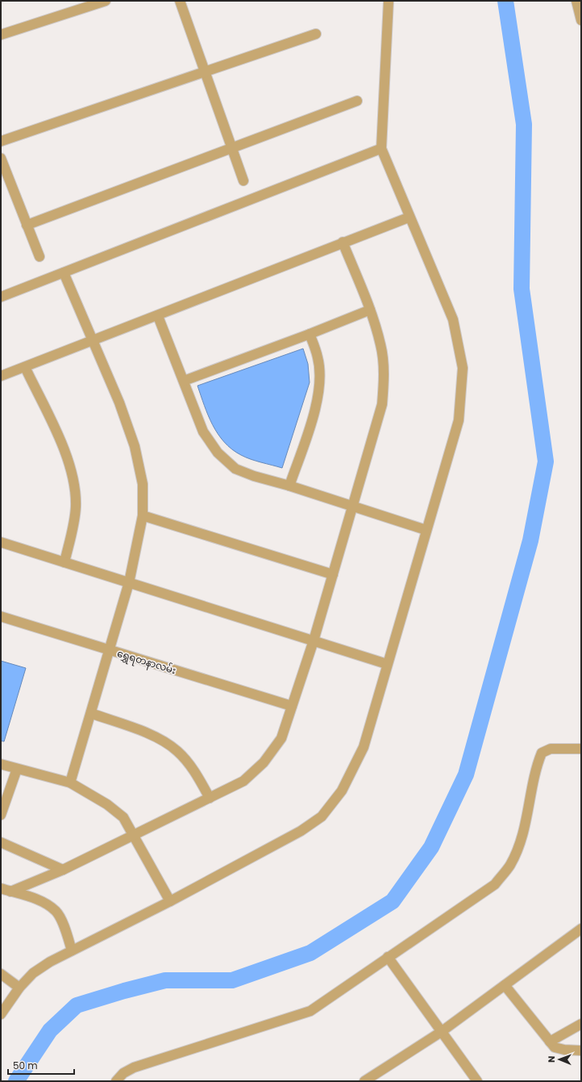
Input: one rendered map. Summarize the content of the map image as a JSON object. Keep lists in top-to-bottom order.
{
  "streets": {
    "street": ["ရွှေရတနာလမ်း"]
  },
  "scale_bar": "50 m",
  "north": "left"
}
